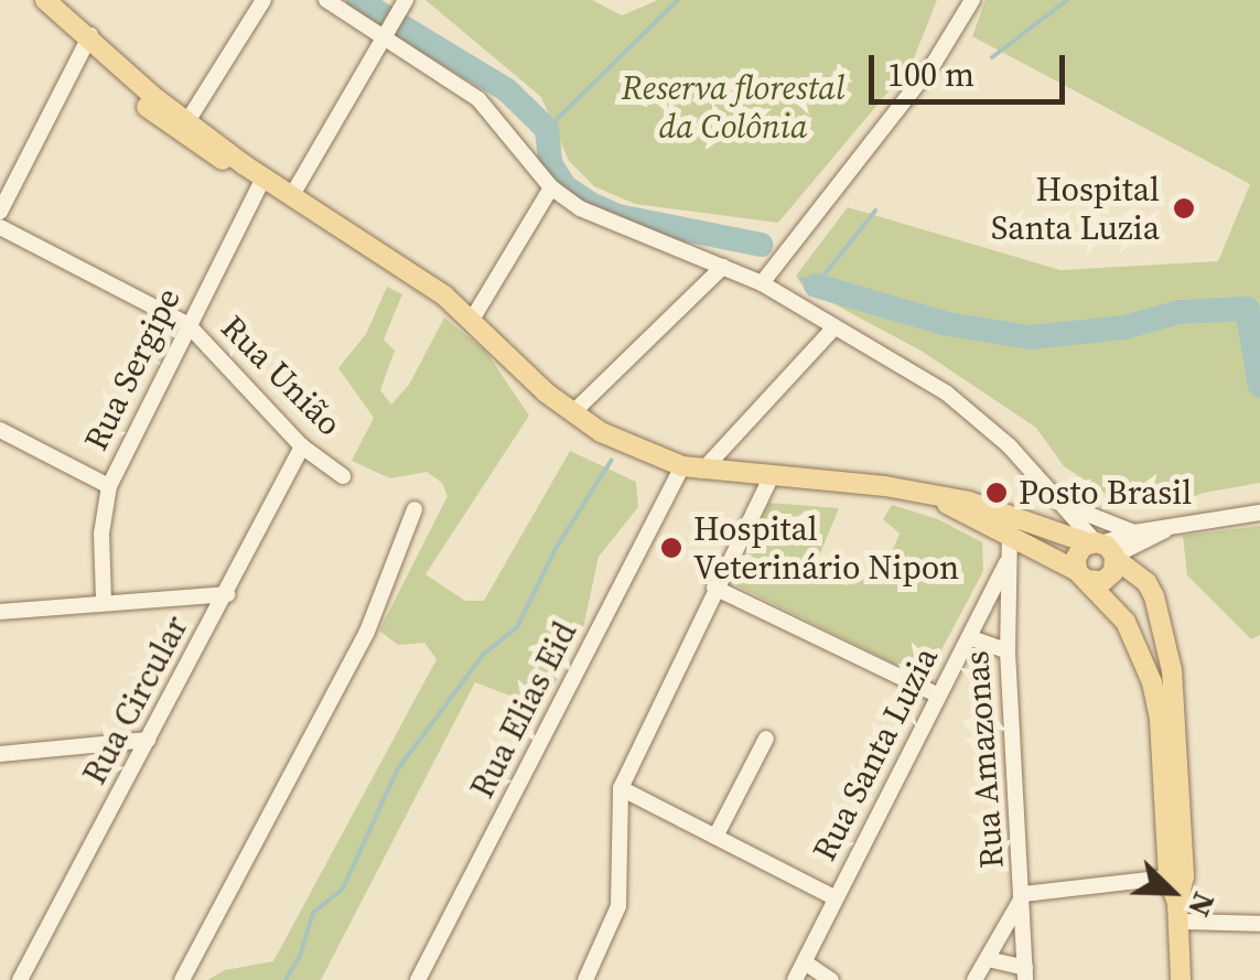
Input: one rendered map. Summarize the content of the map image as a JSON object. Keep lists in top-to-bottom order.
{
  "streets": {
    "street": [
      "Rua Sergipe",
      "Rua União",
      "Rua Circular",
      "Rua Elias Eid",
      "Rua Santa Luzia",
      "Rua Amazonas"
    ]
  },
  "crossings": [
    ["Rua Sergipe", "Rua União"],
    ["Rua União", "Rua Circular"],
    ["Rua Santa Luzia", "Rua Amazonas"]
  ],
  "parks": ["Reserva florestal da Colônia"],
  "places": ["Hospital Santa Luzia", "Posto Brasil", "Hospital Veterinário Nipon"],
  "scale_bar": "100 m",
  "north": "bottom right"
}
